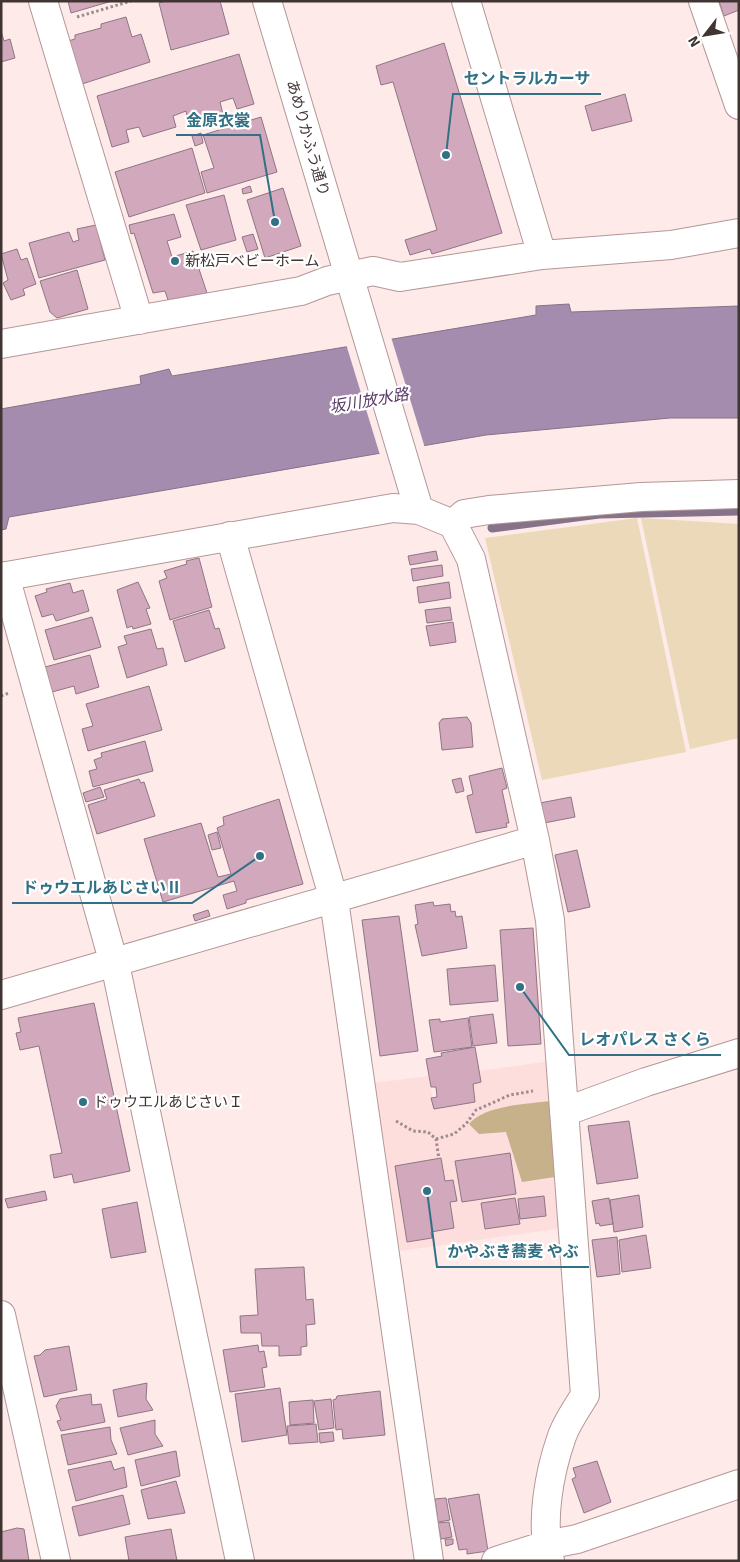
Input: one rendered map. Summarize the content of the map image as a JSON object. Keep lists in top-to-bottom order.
{
  "streets": {
    "street": ["あめりかふう通り"]
  },
  "water": ["坂川放水路"],
  "places": [
    "セントラルカーサ",
    "金原衣裳",
    "新松戸ベビーホーム",
    "ドゥウエルあじさいⅡ",
    "レオパレス さくら",
    "ドゥウエルあじさいＩ",
    "かやぶき蕎麦 やぶ"
  ],
  "north": "bottom left"
}
